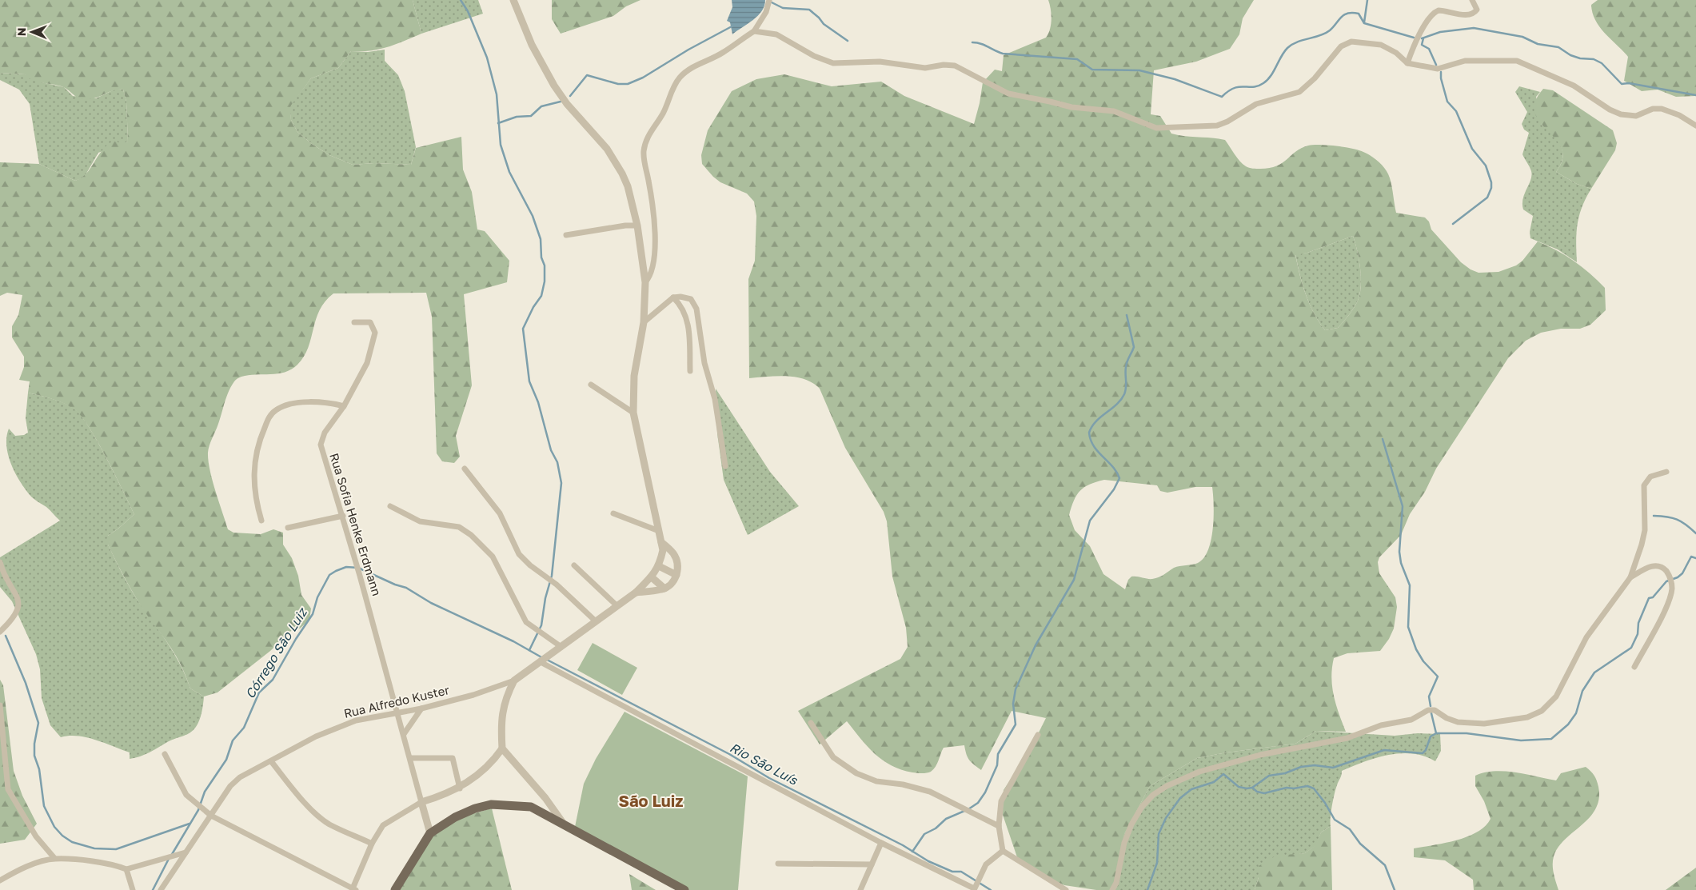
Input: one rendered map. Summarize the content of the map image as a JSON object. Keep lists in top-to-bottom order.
{
  "streets": {
    "street": ["Rua Sofia Henke Erdmann", "Rua Alfredo Kuster"]
  },
  "crossings": [
    ["Rua Sofia Henke Erdmann", "Rua Alfredo Kuster"]
  ],
  "districts": ["São Luiz"],
  "water": ["Córrego São Luiz", "Rio São Luís"],
  "north": "left"
}
